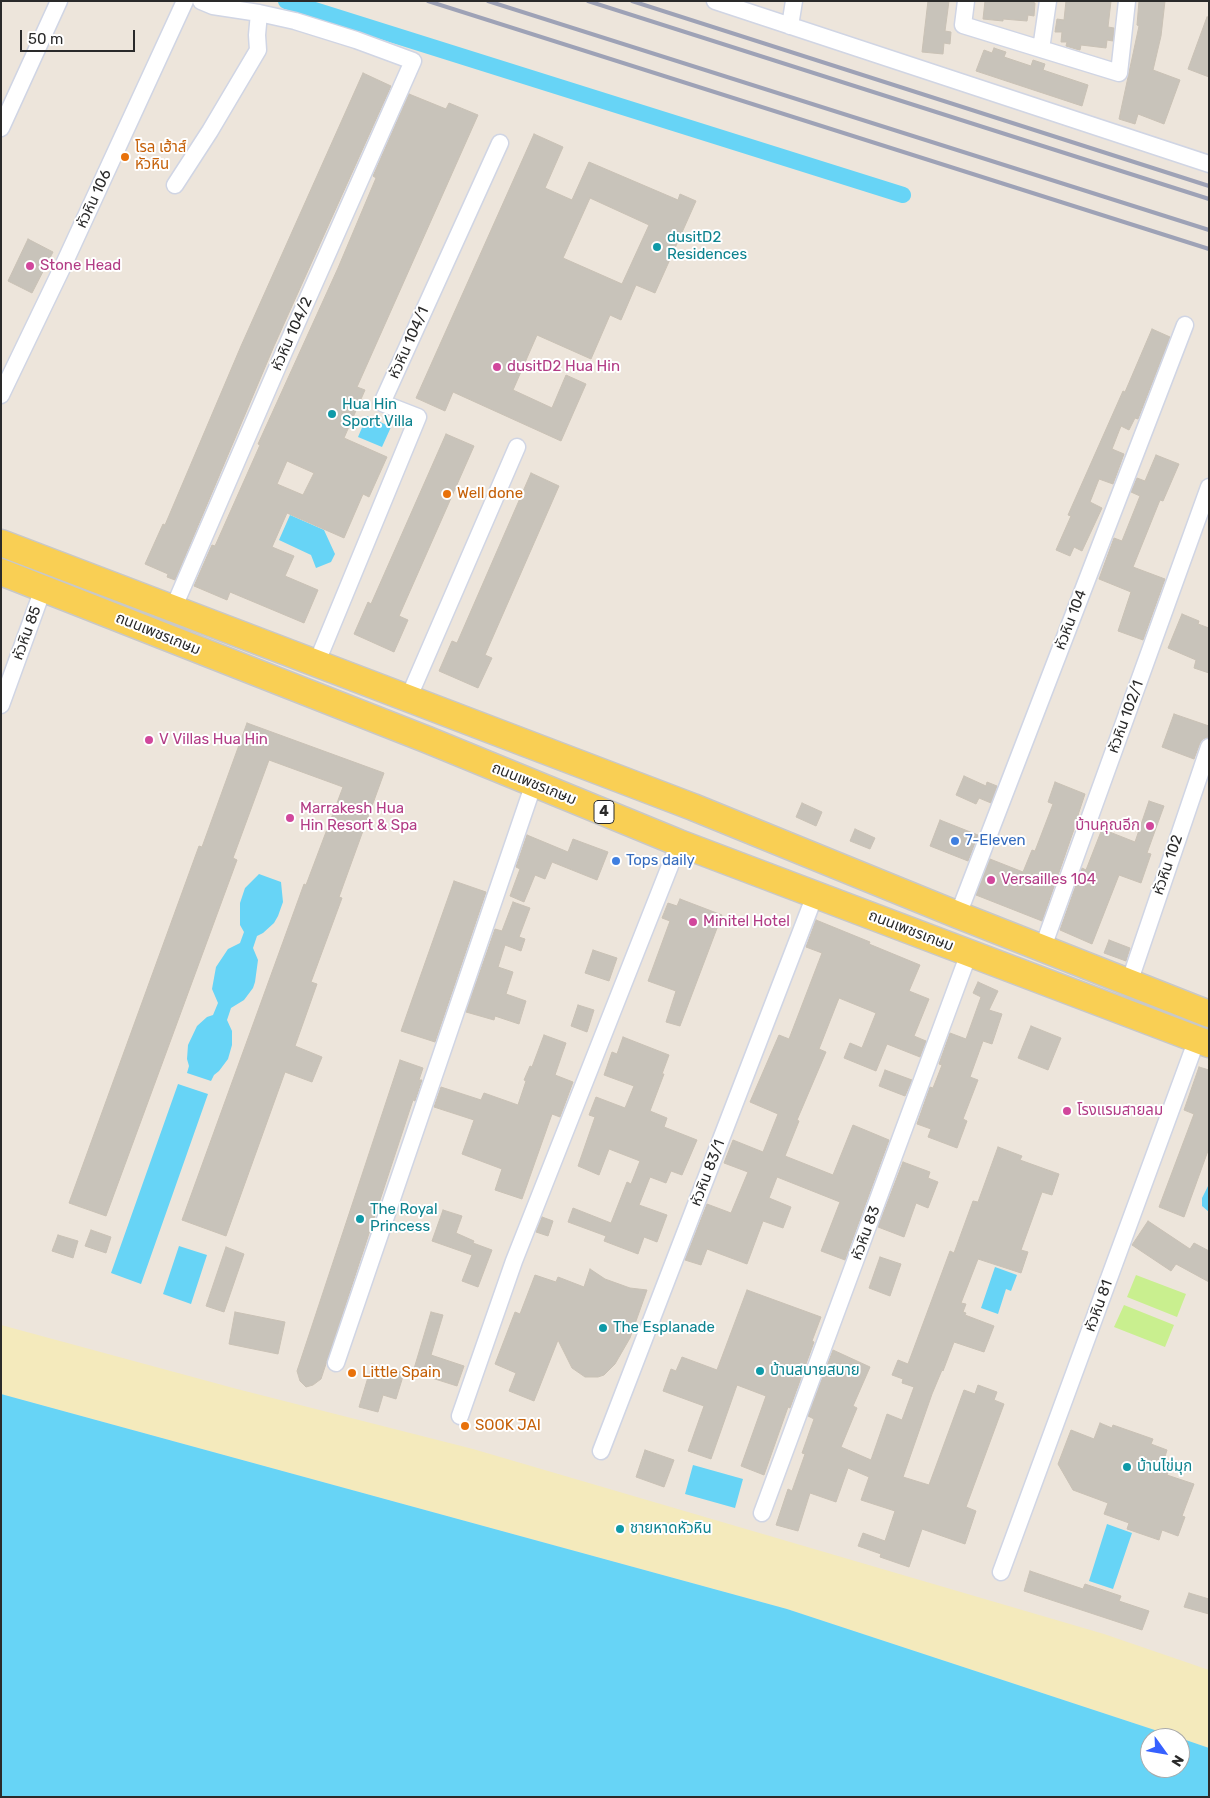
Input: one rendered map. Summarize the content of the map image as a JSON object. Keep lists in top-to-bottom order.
{
  "streets": {
    "main road": ["ถนนเพชรเกษม", "4"],
    "street": [
      "หัวหิน 106",
      "หัวหิน 104/2",
      "หัวหิน 104/1",
      "หัวหิน 104",
      "หัวหิน 85",
      "หัวหิน 102/1",
      "หัวหิน 102",
      "หัวหิน 83/1",
      "หัวหิน 83",
      "หัวหิน 81"
    ]
  },
  "crossings": [
    ["หัวหิน 104/2", "ถนนเพชรเกษม"],
    ["หัวหิน 104/1", "ถนนเพชรเกษม"],
    ["หัวหิน 104", "ถนนเพชรเกษม"],
    ["หัวหิน 85", "ถนนเพชรเกษม"],
    ["ถนนเพชรเกษม", "หัวหิน 102/1"],
    ["ถนนเพชรเกษม", "หัวหิน 102"],
    ["ถนนเพชรเกษม", "หัวหิน 83/1"],
    ["ถนนเพชรเกษม", "หัวหิน 83"],
    ["ถนนเพชรเกษม", "หัวหิน 81"]
  ],
  "places": [
    "โรล เฮ้าส์ หัวหิน",
    "dusitD2 Residences",
    "Stone Head",
    "dusitD2 Hua Hin",
    "Hua Hin Sport Villa",
    "Well done",
    "V Villas Hua Hin",
    "Marrakesh Hua Hin Resort & Spa",
    "บ้านคุณอีก",
    "7-Eleven",
    "Tops daily",
    "Versailles 104",
    "Minitel Hotel",
    "โรงแรมสายลม",
    "The Royal Princess",
    "The Esplanade",
    "บ้านสบายสบาย",
    "Little Spain",
    "SOOK JAI",
    "บ้านไข่มุก",
    "ชายหาดหัวหิน"
  ],
  "scale_bar": "50 m",
  "north": "bottom right"
}
